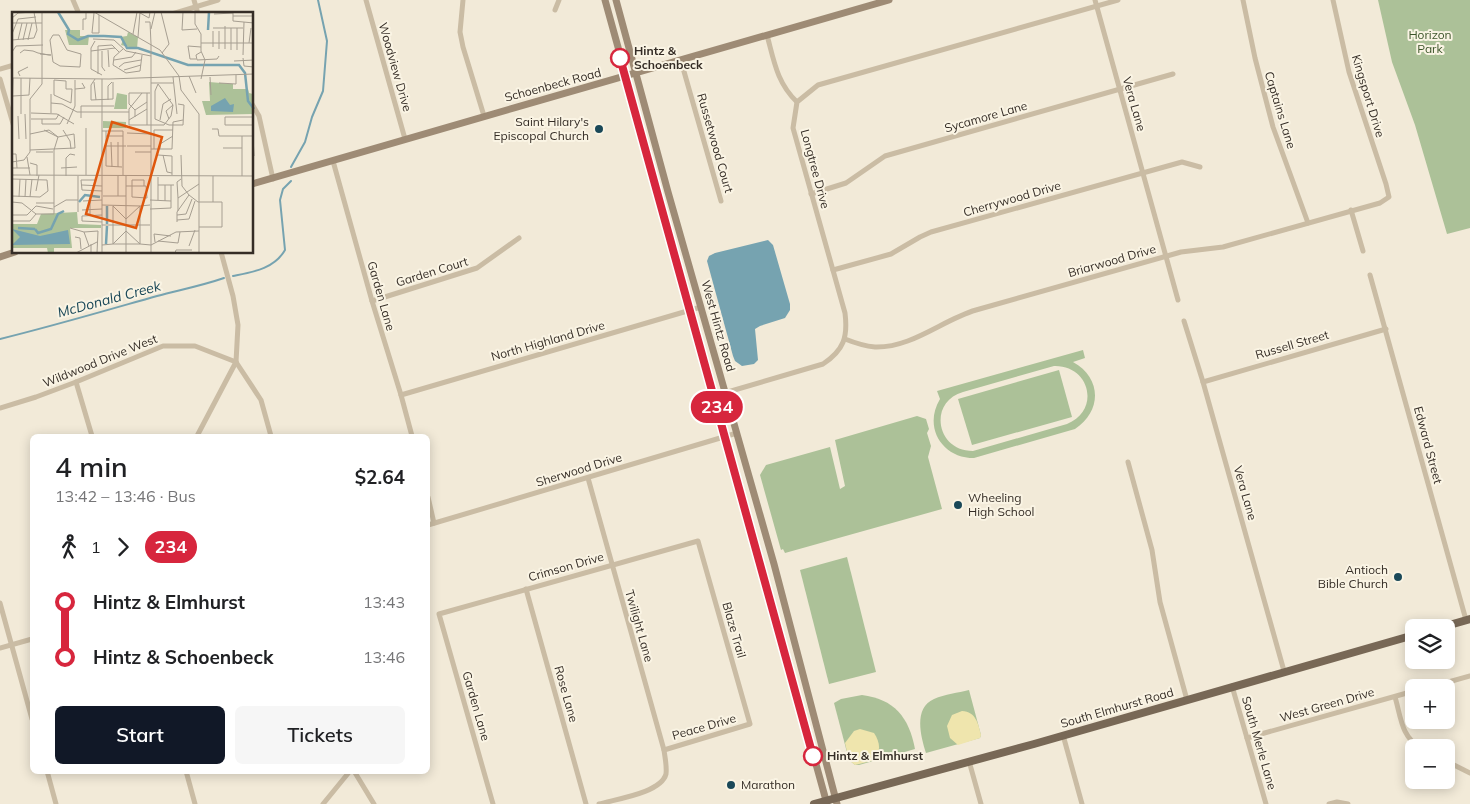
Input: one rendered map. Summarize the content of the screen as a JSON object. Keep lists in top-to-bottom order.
{
  "streets": {
    "main road": ["Schoenbeck Road", "West Hintz Road", "South Elmhurst Road"],
    "street": [
      "Woodview Drive",
      "Kingsport Drive",
      "Vera Lane",
      "Captains Lane",
      "Sycamore Lane",
      "Russetwood Court",
      "Longtree Drive",
      "Cherrywood Drive",
      "Briarwood Drive",
      "Garden Court",
      "Garden Lane",
      "North Highland Drive",
      "Russell Street",
      "Wildwood Drive West",
      "Edward Street",
      "Sherwood Drive",
      "Crimson Drive",
      "Twilight Lane",
      "Blaze Trail",
      "Rose Lane",
      "West Green Drive",
      "Peace Drive",
      "South Merle Lane"
    ]
  },
  "crossings": [
    ["Woodview Drive", "Schoenbeck Road"],
    ["Schoenbeck Road", "Russetwood Court"],
    ["Schoenbeck Road", "Garden Lane"],
    ["Schoenbeck Road", "West Hintz Road"],
    ["Kingsport Drive", "Briarwood Drive"],
    ["Vera Lane", "Sycamore Lane"],
    ["Vera Lane", "Cherrywood Drive"],
    ["Vera Lane", "Briarwood Drive"],
    ["Vera Lane", "Russell Street"],
    ["Vera Lane", "South Elmhurst Road"],
    ["Captains Lane", "Briarwood Drive"],
    ["Sycamore Lane", "Longtree Drive"],
    ["Longtree Drive", "Cherrywood Drive"],
    ["Longtree Drive", "Briarwood Drive"],
    ["Garden Court", "Garden Lane"],
    ["Garden Lane", "North Highland Drive"],
    ["Garden Lane", "Crimson Drive"],
    ["West Hintz Road", "North Highland Drive"],
    ["West Hintz Road", "Sherwood Drive"],
    ["West Hintz Road", "South Elmhurst Road"],
    ["Russell Street", "Edward Street"],
    ["Sherwood Drive", "Twilight Lane"],
    ["Crimson Drive", "Twilight Lane"],
    ["Crimson Drive", "Blaze Trail"],
    ["Crimson Drive", "Rose Lane"],
    ["Twilight Lane", "Peace Drive"],
    ["Blaze Trail", "Peace Drive"],
    ["West Green Drive", "South Merle Lane"],
    ["South Elmhurst Road", "South Merle Lane"]
  ],
  "water": ["McDonald Creek"],
  "parks": ["Horizon Park"],
  "places": [
    "Hintz & Schoenbeck",
    "Saint Hilary's Episcopal Church",
    "Wheeling High School",
    "Antioch Bible Church",
    "Hintz & Elmhurst",
    "Marathon"
  ],
  "lines": ["bus line 234"],
  "page": {
    "on_map": "234",
    "heading": ["4 min", "13:42 – 13:46 · Bus", "$2.64"],
    "legs": ["1", "234"],
    "list": [
      {
        "name": "Hintz & Elmhurst",
        "value": "13:43"
      },
      {
        "name": "Hintz & Schoenbeck",
        "value": "13:46"
      }
    ],
    "map_buttons": ["+", "−"],
    "buttons": ["Start", "Tickets"]
  }
}
